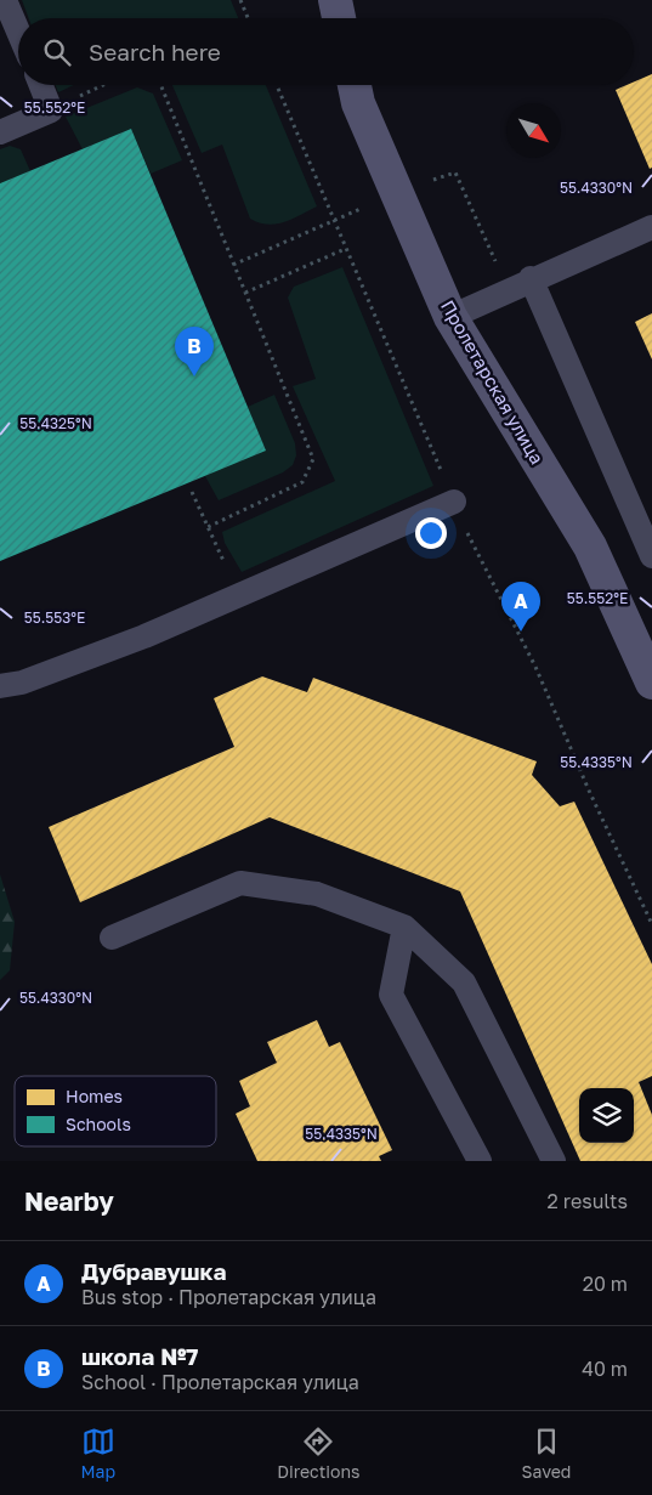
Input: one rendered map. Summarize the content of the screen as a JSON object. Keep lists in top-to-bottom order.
{
  "streets": {
    "street": ["Пролетарская улица"]
  },
  "legend": ["Homes", "Schools"],
  "north": "bottom right",
  "page": {
    "search": "Search here",
    "pins": ["B", "A"],
    "heading": ["Nearby", "2 results"],
    "list": [
      {
        "mark": "A",
        "name": "Дубравушка",
        "note": "Bus stop · Пролетарская улица",
        "value": "20 m"
      },
      {
        "mark": "B",
        "name": "школа №7",
        "note": "School · Пролетарская улица",
        "value": "40 m"
      }
    ],
    "nav": ["Map", "Directions", "Saved"]
  },
  "coordinates": [
    "55.552°E",
    "55.4330°N",
    "55.4325°N",
    "55.553°E",
    "55.4335°N"
  ]
}
